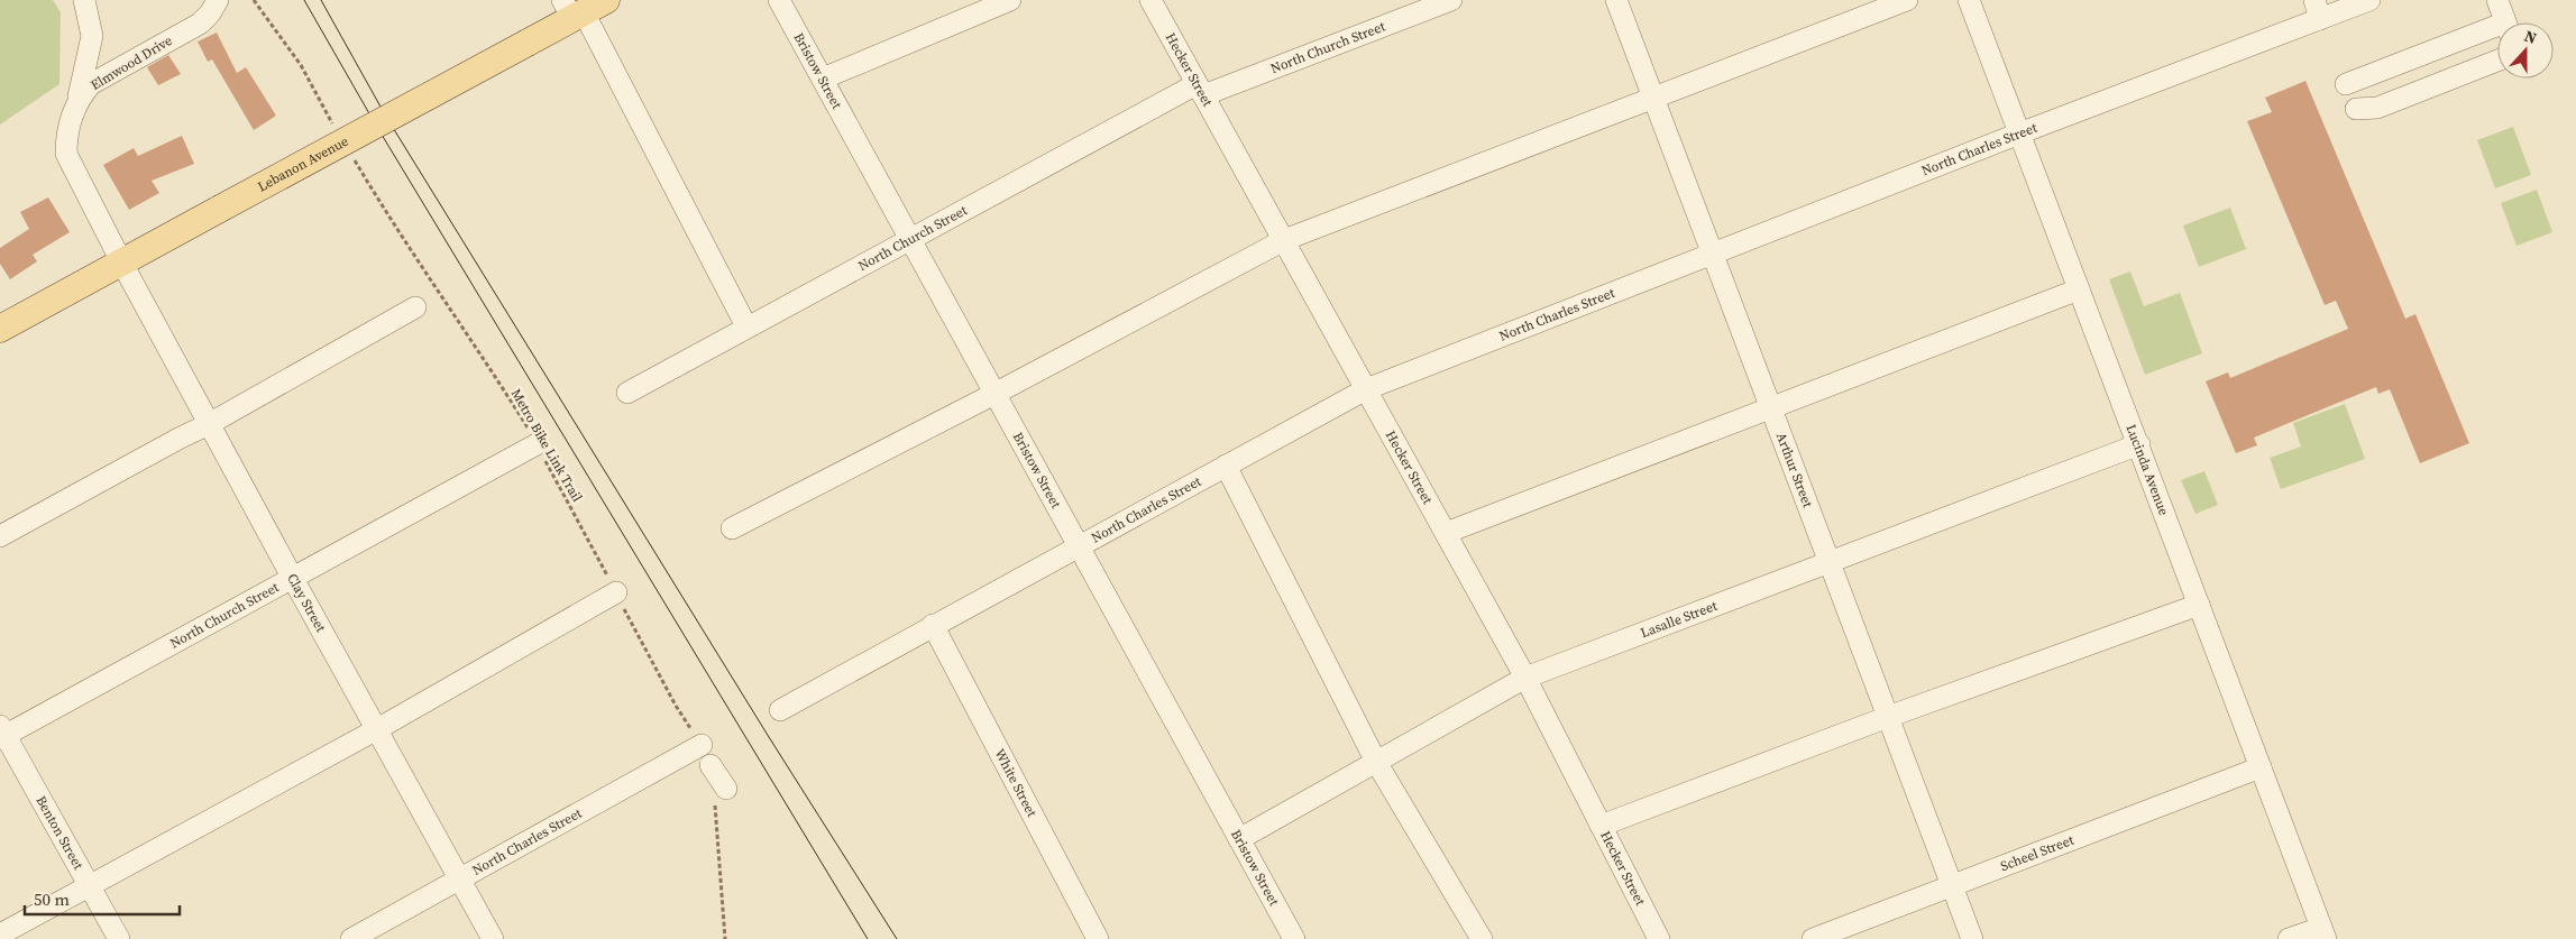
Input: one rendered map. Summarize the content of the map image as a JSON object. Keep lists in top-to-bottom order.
{
  "streets": {
    "main road": ["Lebanon Avenue"],
    "street": [
      "North Church Street",
      "Elmwood Drive",
      "Hecker Street",
      "Bristow Street",
      "North Charles Street",
      "Lucinda Avenue",
      "Arthur Street",
      "Clay Street",
      "Lasalle Street",
      "White Street",
      "Benton Street",
      "Scheel Street"
    ],
    "path": ["Metro Bike Link Trail"]
  },
  "crossings": [
    ["North Church Street", "Hecker Street"],
    ["North Church Street", "Bristow Street"],
    ["North Church Street", "Metro Bike Link Trail"],
    ["North Church Street", "Clay Street"],
    ["North Church Street", "Benton Street"],
    ["Elmwood Drive", "Lebanon Avenue"],
    ["Elmwood Drive", "Clay Street"],
    ["Hecker Street", "North Charles Street"],
    ["Hecker Street", "Lasalle Street"],
    ["Bristow Street", "North Charles Street"],
    ["Bristow Street", "Lasalle Street"],
    ["North Charles Street", "Metro Bike Link Trail"],
    ["North Charles Street", "Lucinda Avenue"],
    ["North Charles Street", "Arthur Street"],
    ["North Charles Street", "Clay Street"],
    ["North Charles Street", "White Street"],
    ["Lebanon Avenue", "Clay Street"],
    ["Lucinda Avenue", "Lasalle Street"],
    ["Lucinda Avenue", "Scheel Street"],
    ["Arthur Street", "Lasalle Street"],
    ["Arthur Street", "Scheel Street"]
  ],
  "scale_bar": "50 m",
  "north": "top"
}
